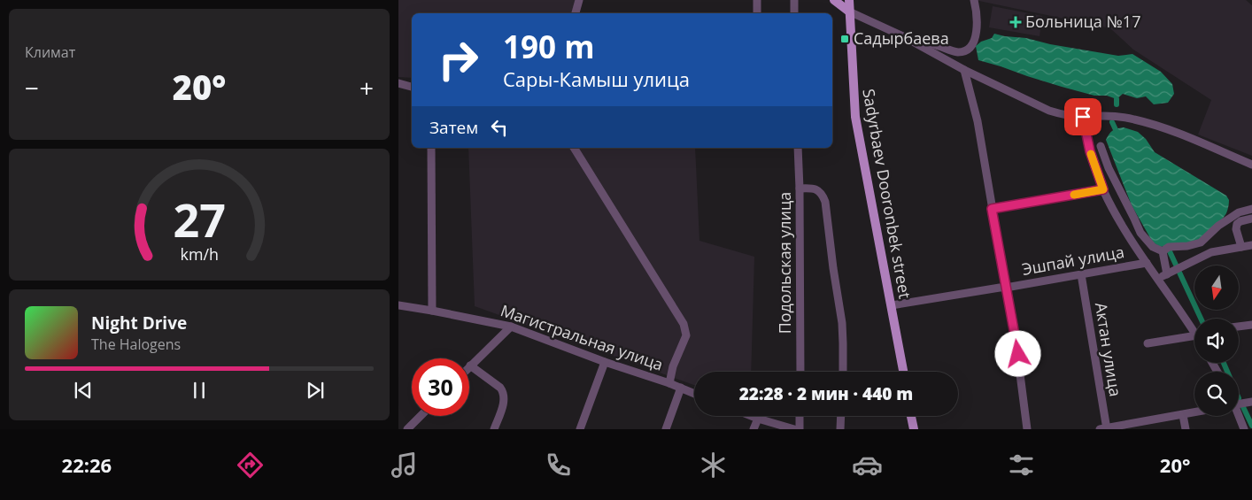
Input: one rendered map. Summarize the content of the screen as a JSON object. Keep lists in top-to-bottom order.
{
  "streets": {
    "main road": ["Sadyrbaev Dooronbek street"],
    "street": [
      "Эшпай улица",
      "Подольская улица",
      "Магистральная улица",
      "Актан улица"
    ]
  },
  "crossings": [
    ["Sadyrbaev Dooronbek street", "Эшпай улица"],
    ["Эшпай улица", "Актан улица"]
  ],
  "places": {
    "health": ["Больница №17"],
    "transit": ["Садырбаева"]
  },
  "north": "bottom",
  "page": {
    "tile": "Климат",
    "turn": ["190 m", "Сары-Камыш улица"],
    "heat": ["−", "20°", "+"],
    "then": "Затем",
    "song": ["Night Drive", "The Halogens"],
    "limit": "30",
    "trip": "22:28 · 2 мин · 440 m",
    "tabs": ["22:26", "20°"],
    "gauge": ["27", "km/h"]
  }
}
